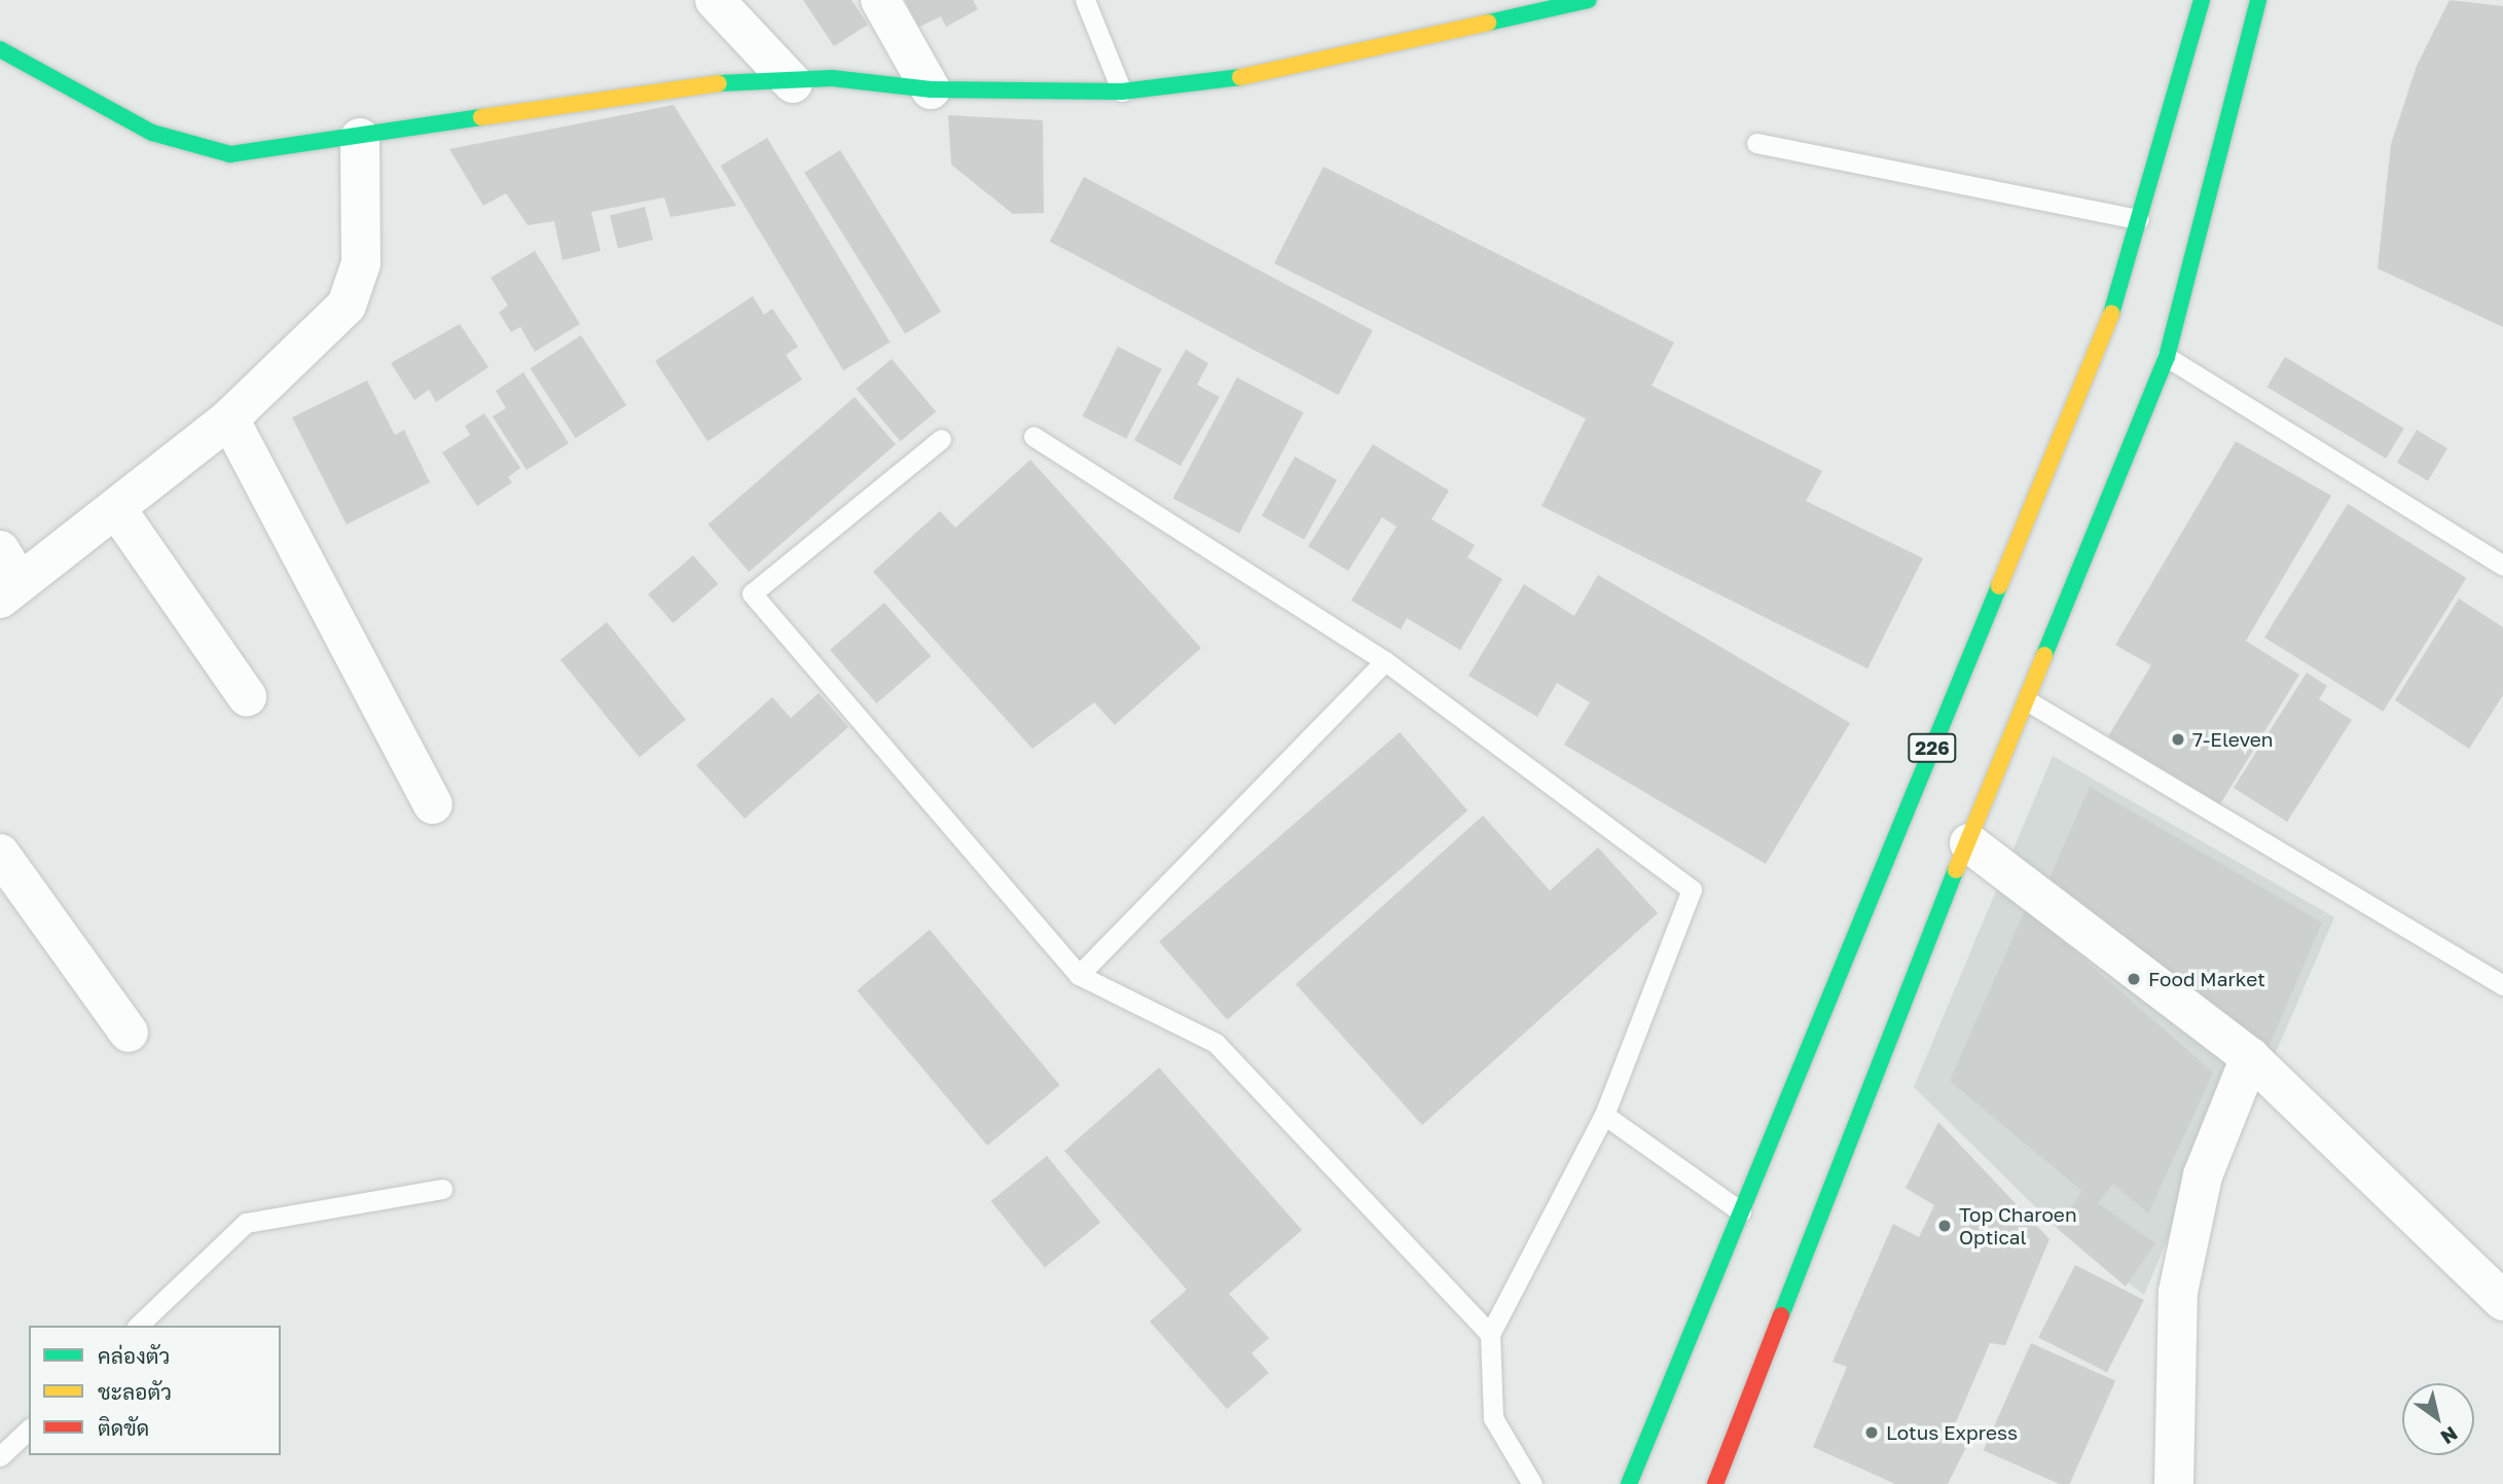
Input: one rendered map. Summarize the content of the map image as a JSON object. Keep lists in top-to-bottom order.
{
  "streets": {
    "main road": ["226"]
  },
  "places": [
    "7-Eleven",
    "Food Market",
    "Top Charoen Optical",
    "Lotus Express"
  ],
  "legend": ["คล่องตัว", "ชะลอตัว", "ติดขัด"],
  "north": "bottom right"
}
